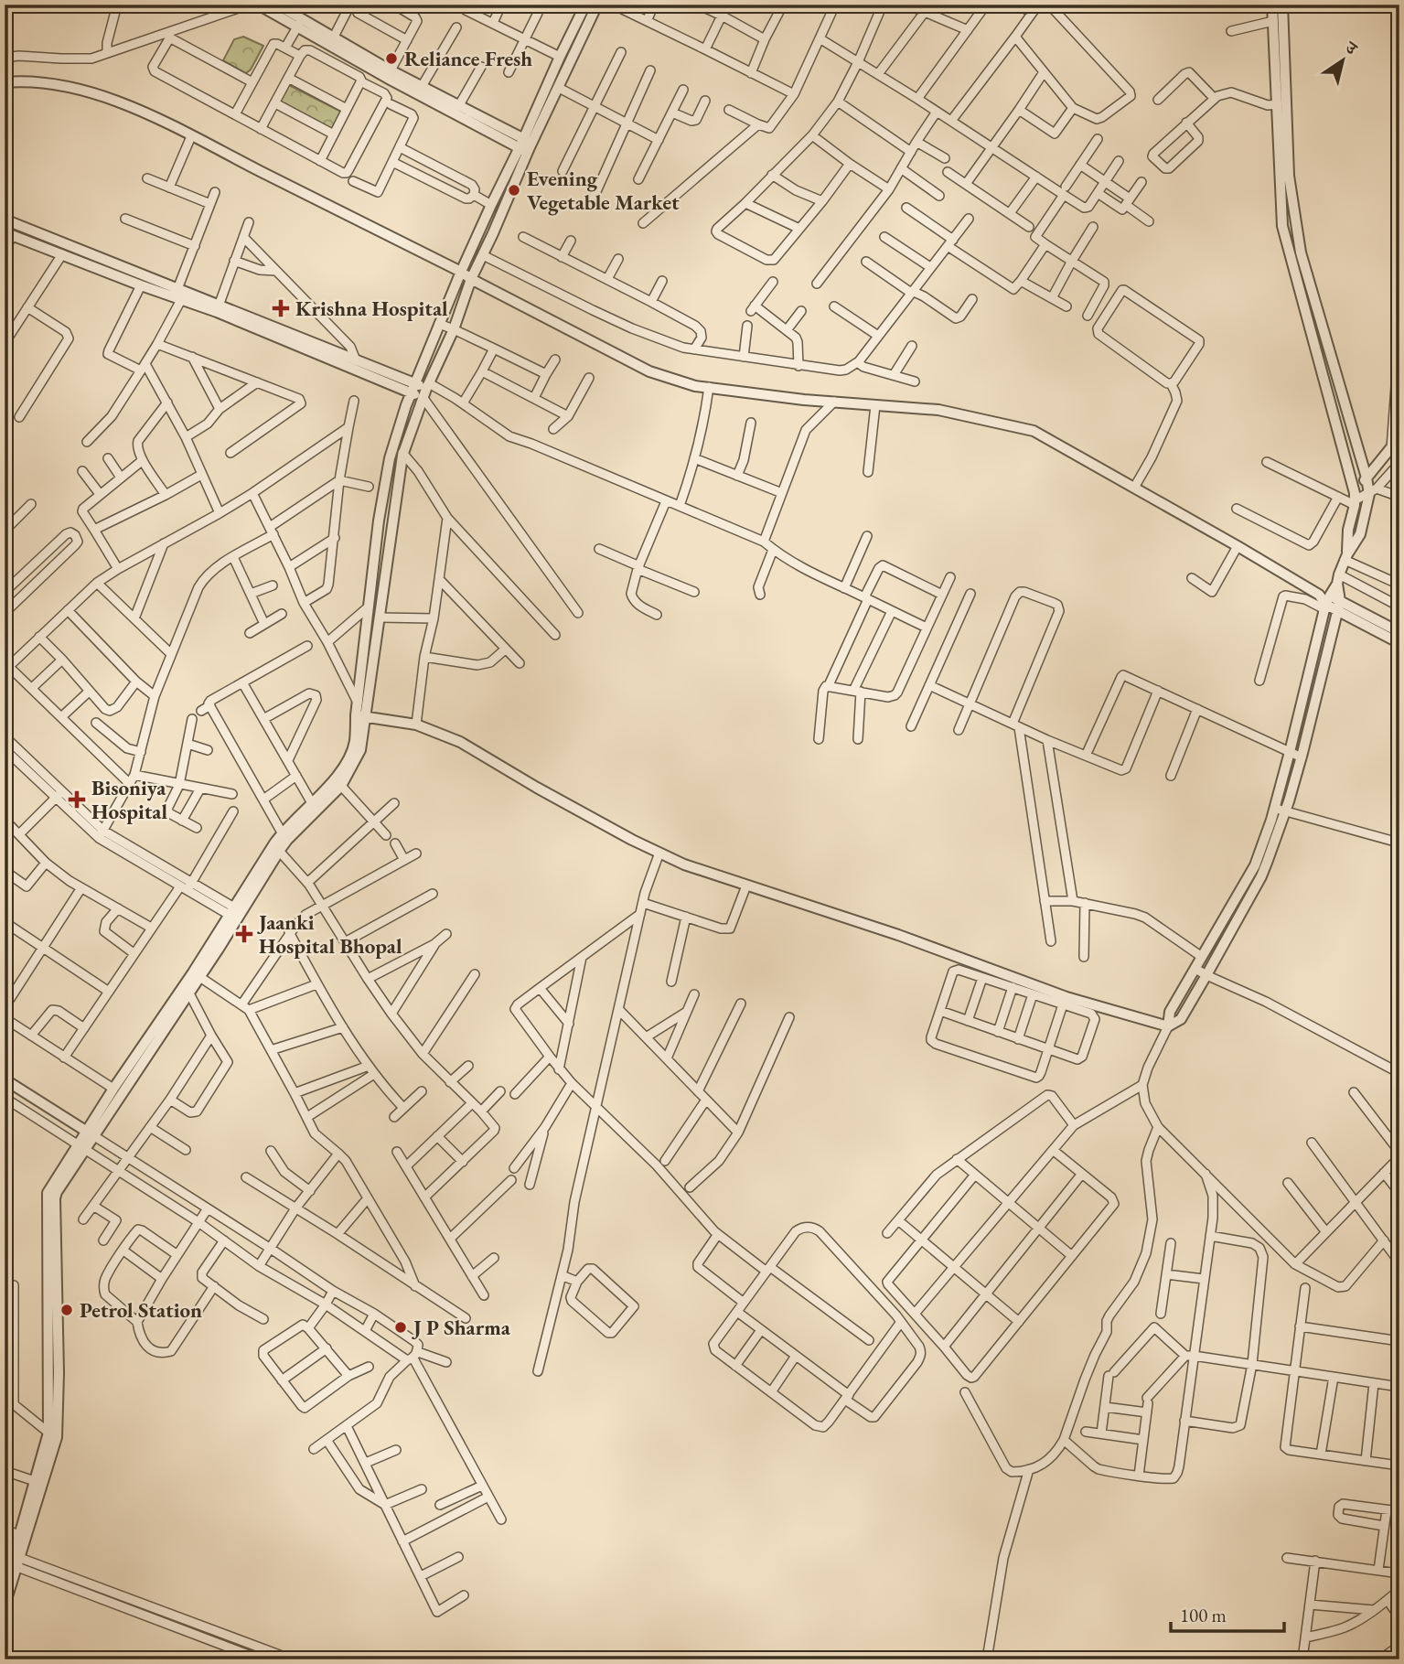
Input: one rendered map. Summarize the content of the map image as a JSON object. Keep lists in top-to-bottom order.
{
  "places": {
    "other": [
      "Reliance Fresh",
      "Evening Vegetable Market",
      "Petrol Station",
      "J P Sharma"
    ],
    "health": ["Krishna Hospital", "Bisoniya Hospital", "Jaanki Hospital Bhopal"]
  },
  "scale_bar": "100 m",
  "north": "top right"
}
